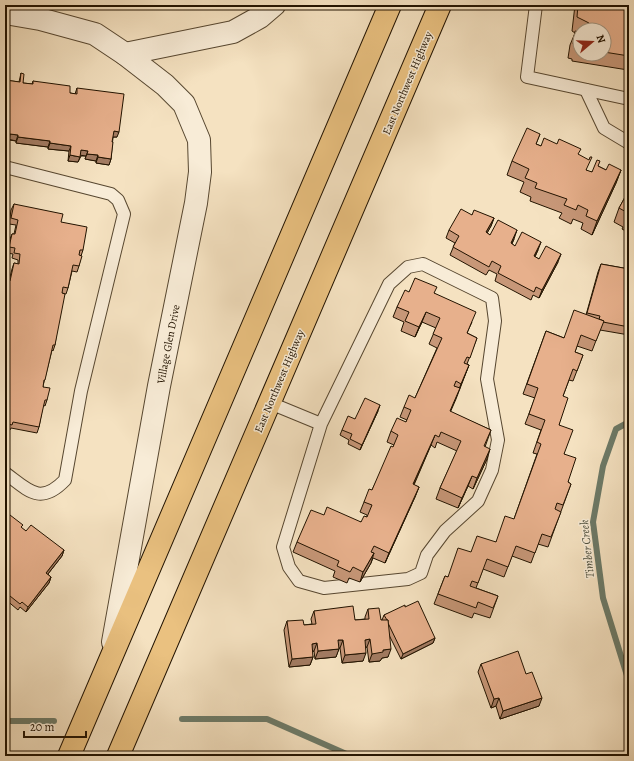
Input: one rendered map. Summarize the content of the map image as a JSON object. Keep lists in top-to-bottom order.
{
  "streets": {
    "main road": ["East Northwest Highway"],
    "street": ["Village Glen Drive"]
  },
  "water": ["Timber Creek"],
  "scale_bar": "20 m",
  "north": "right"
}
